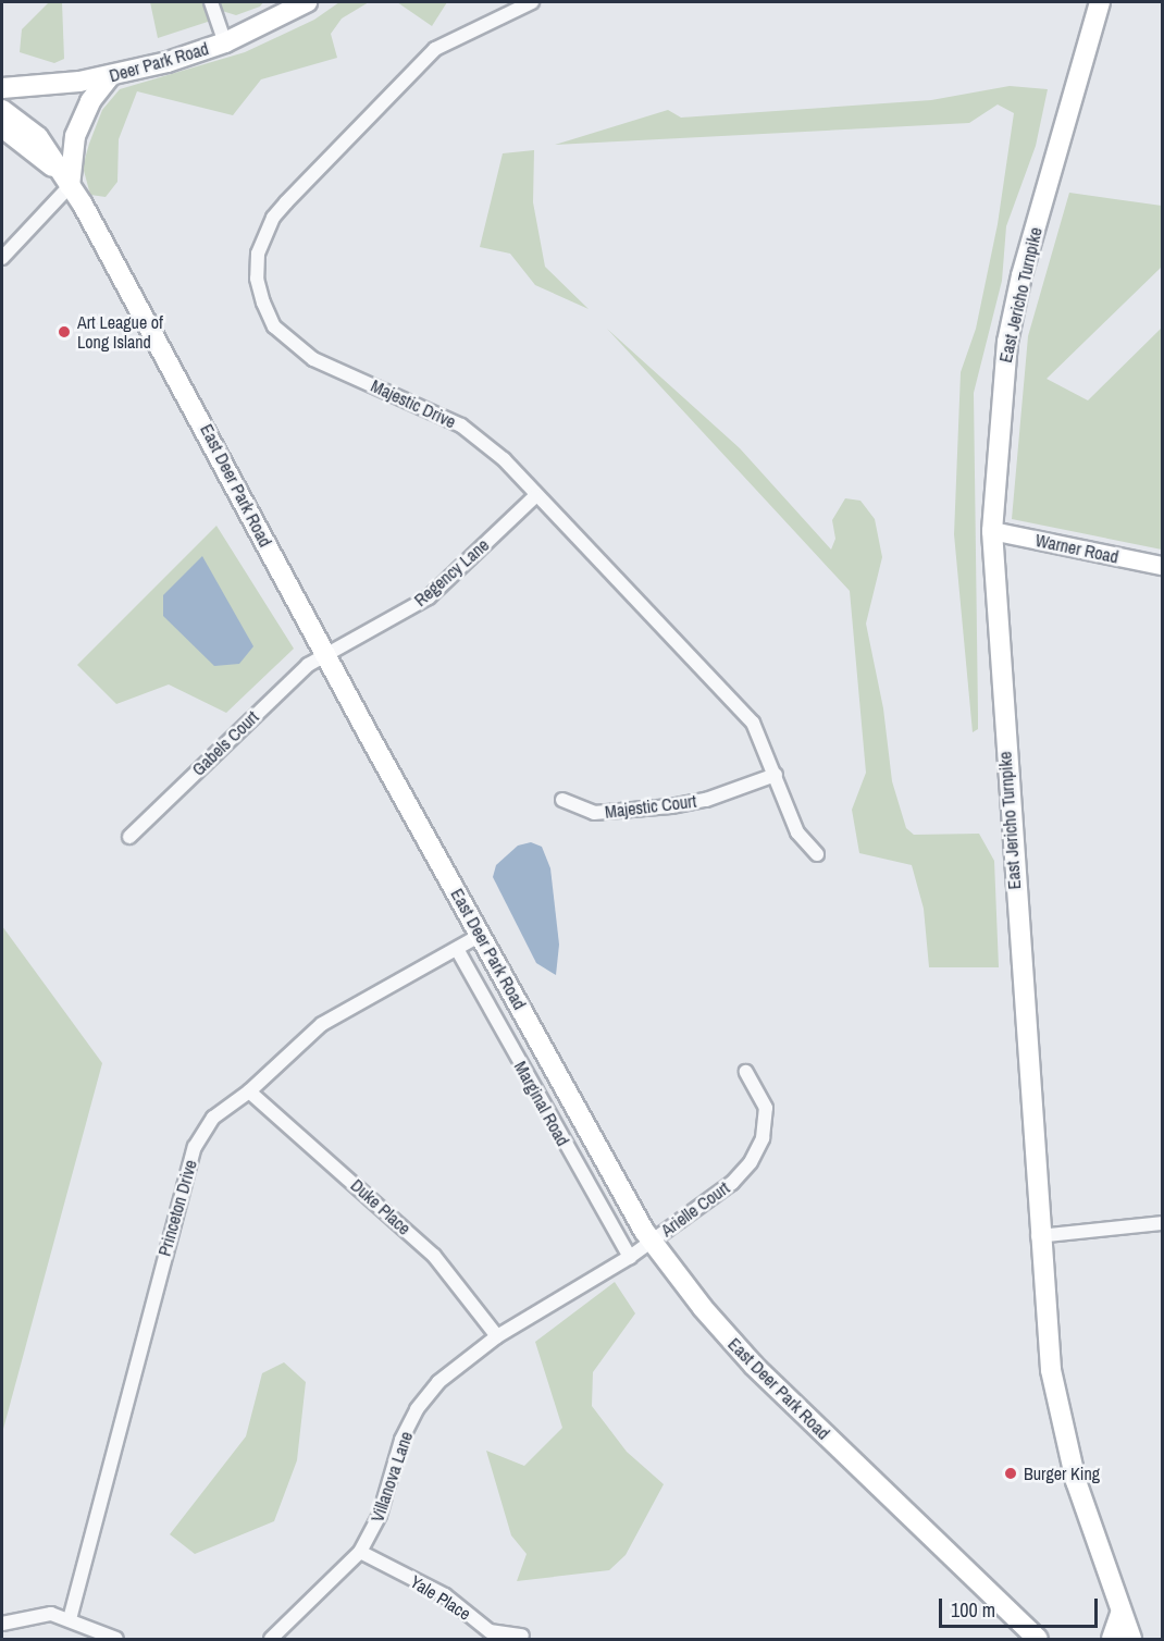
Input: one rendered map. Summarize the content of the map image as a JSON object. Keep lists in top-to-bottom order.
{
  "streets": {
    "main road": ["Deer Park Road", "East Jericho Turnpike", "East Deer Park Road"],
    "street": [
      "Majestic Drive",
      "Warner Road",
      "Regency Lane",
      "Gabels Court",
      "Majestic Court",
      "Marginal Road",
      "Duke Place",
      "Princeton Drive",
      "Arielle Court",
      "Villanova Lane",
      "Yale Place"
    ]
  },
  "crossings": [
    ["East Jericho Turnpike", "Warner Road"],
    ["Majestic Drive", "Regency Lane"],
    ["Majestic Drive", "Majestic Court"],
    ["East Deer Park Road", "Regency Lane"],
    ["East Deer Park Road", "Gabels Court"],
    ["East Deer Park Road", "Princeton Drive"],
    ["East Deer Park Road", "Arielle Court"],
    ["East Deer Park Road", "Villanova Lane"],
    ["Regency Lane", "Gabels Court"],
    ["Marginal Road", "Princeton Drive"],
    ["Marginal Road", "Villanova Lane"],
    ["Duke Place", "Princeton Drive"],
    ["Duke Place", "Villanova Lane"],
    ["Arielle Court", "Villanova Lane"],
    ["Villanova Lane", "Yale Place"]
  ],
  "places": ["Art League of Long Island", "Burger King"],
  "scale_bar": "100 m"
}
